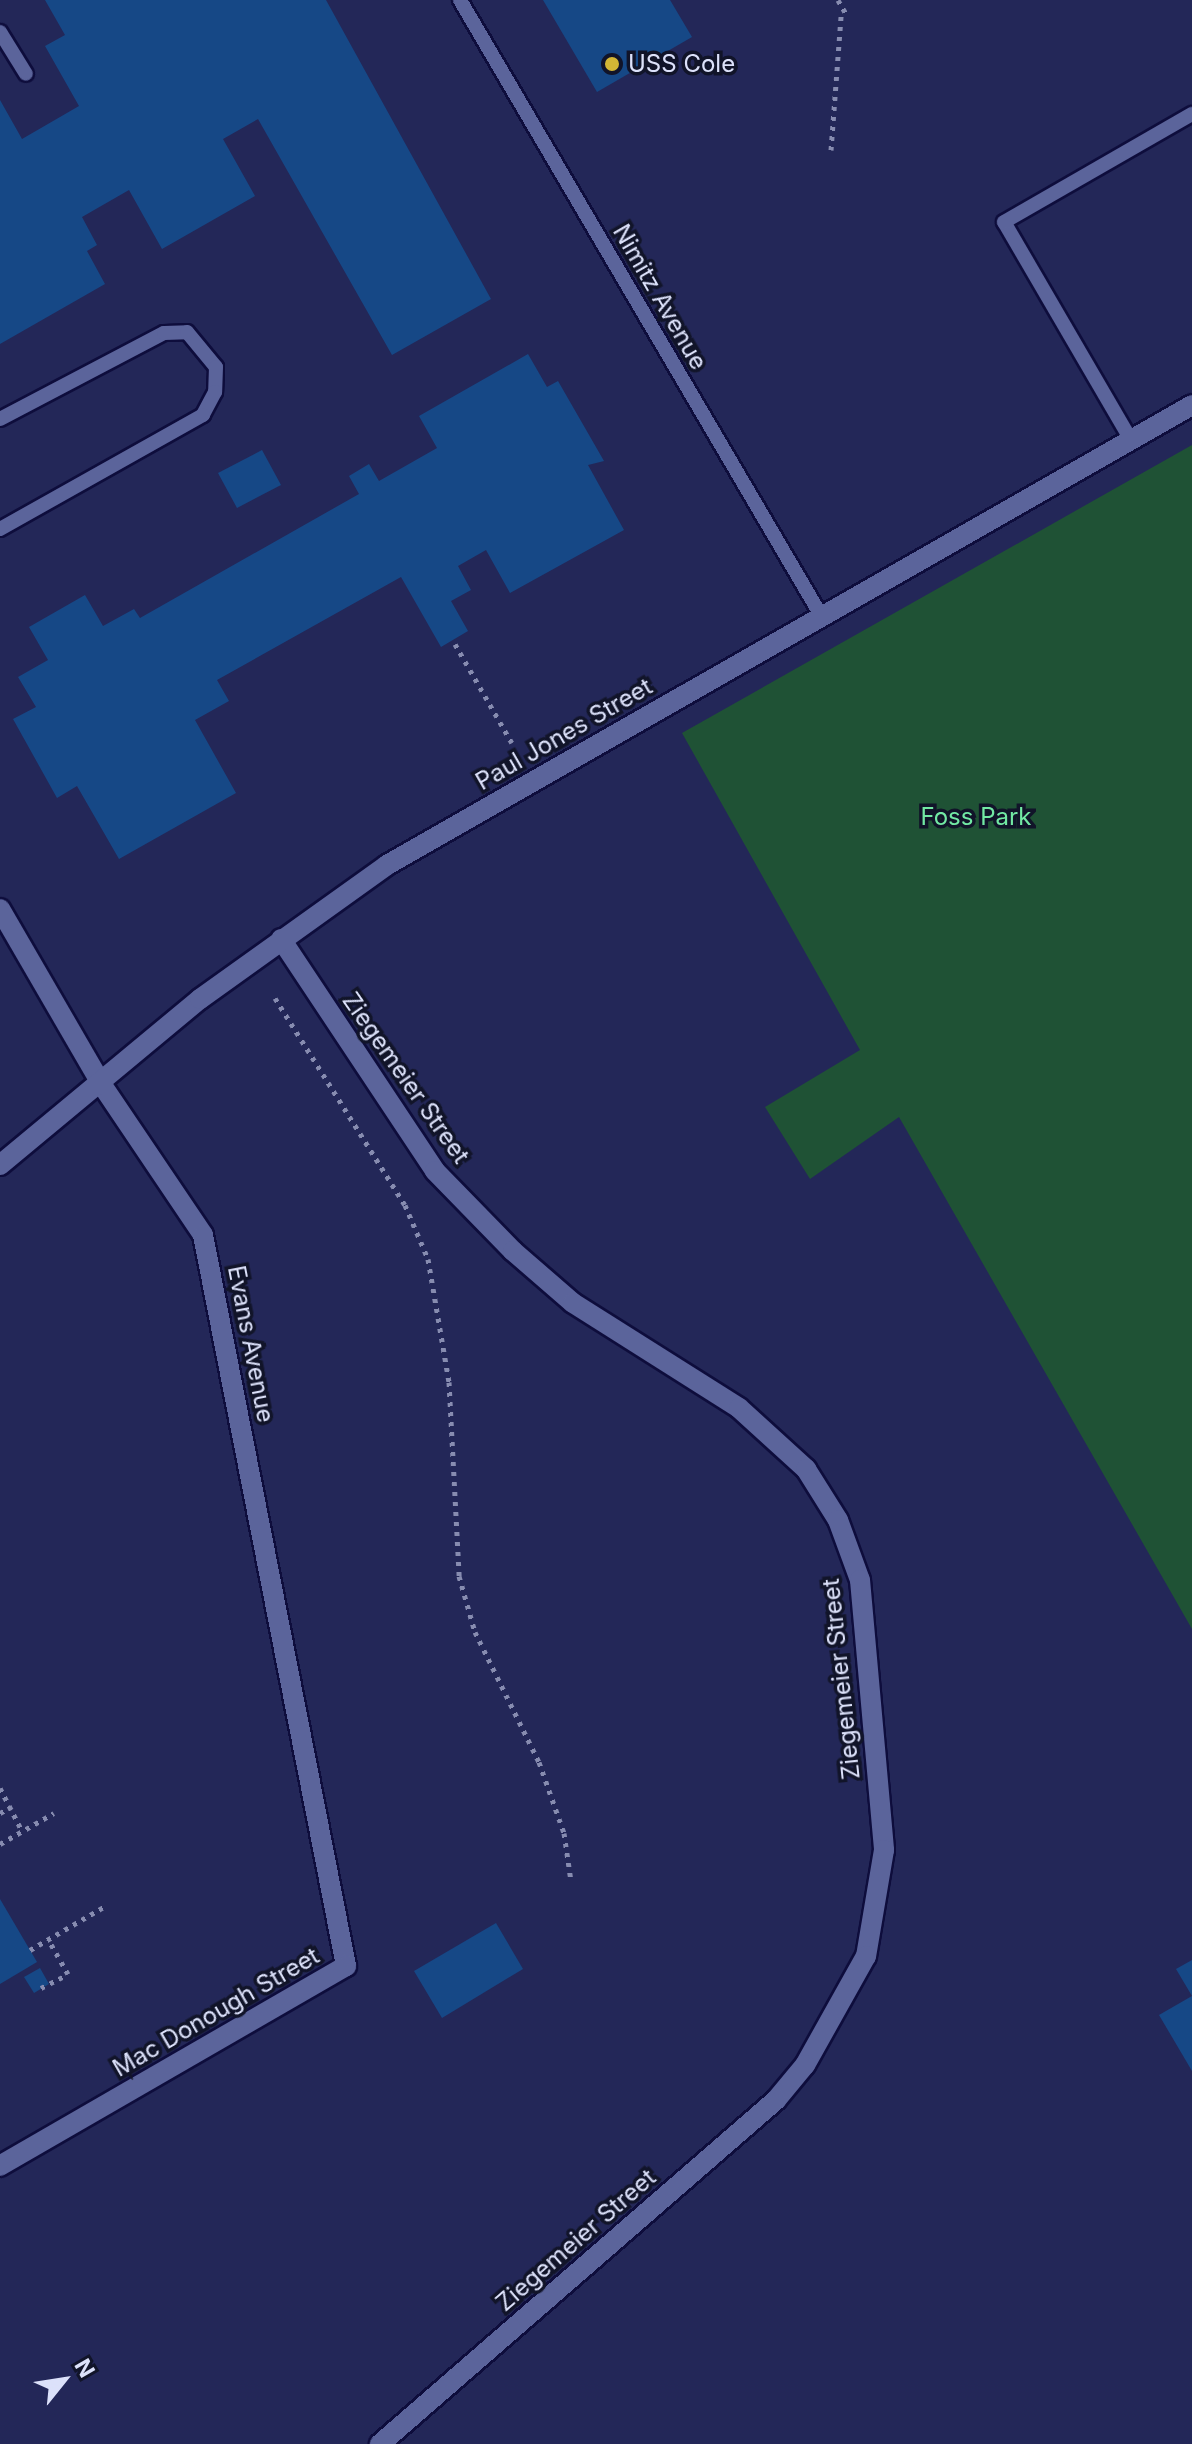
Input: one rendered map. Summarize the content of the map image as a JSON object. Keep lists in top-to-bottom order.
{
  "streets": {
    "street": [
      "Paul Jones Street",
      "Ziegemeier Street",
      "Evans Avenue",
      "Mac Donough Street"
    ],
    "lane": ["Nimitz Avenue"]
  },
  "crossings": [
    ["Nimitz Avenue", "Paul Jones Street"],
    ["Paul Jones Street", "Ziegemeier Street"],
    ["Paul Jones Street", "Evans Avenue"],
    ["Evans Avenue", "Mac Donough Street"]
  ],
  "parks": ["Foss Park"],
  "places": ["USS Cole"],
  "north": "top right"
}
